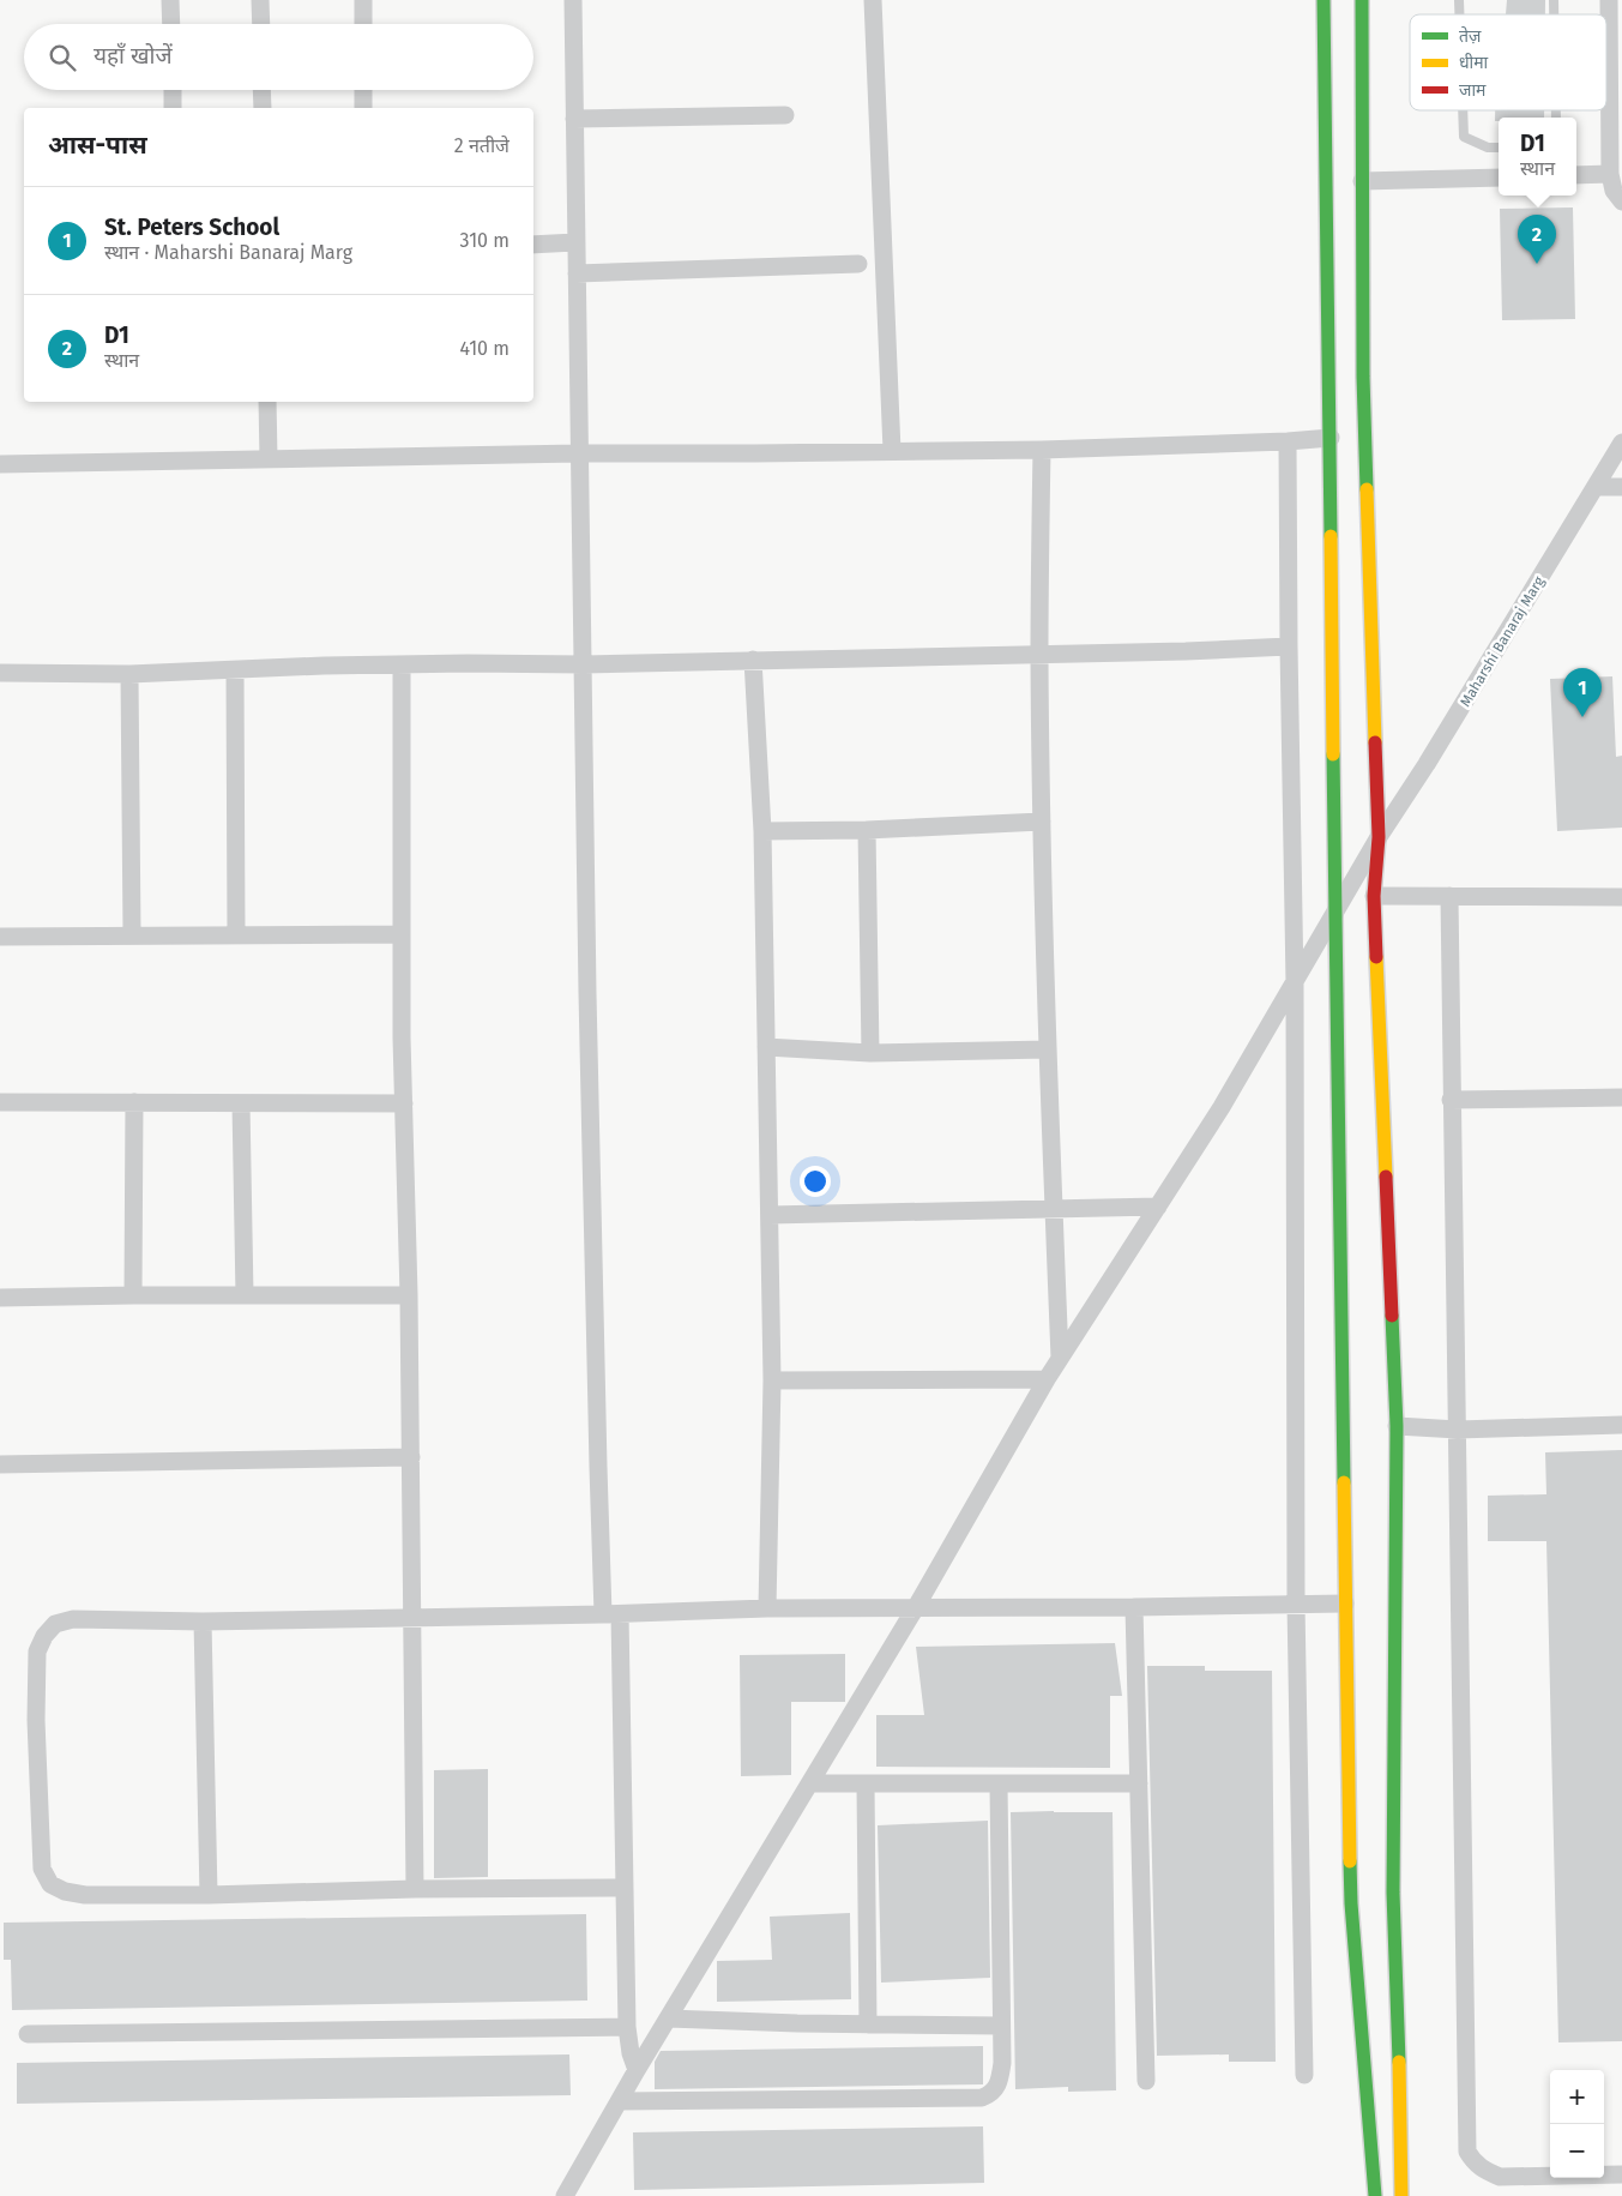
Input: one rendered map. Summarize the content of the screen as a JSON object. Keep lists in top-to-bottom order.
{
  "streets": {
    "street": ["Maharshi Banaraj Marg"]
  },
  "legend": ["तेज़", "धीमा", "जाम"],
  "page": {
    "search": "यहाँ खोजें",
    "heading": ["आस-पास", "2 नतीजे"],
    "popup": ["D1", "स्थान"],
    "list": [
      {
        "mark": "1",
        "name": "St. Peters School",
        "note": "स्थान · Maharshi Banaraj Marg",
        "value": "310 m"
      },
      {
        "mark": "2",
        "name": "D1",
        "note": "स्थान",
        "value": "410 m"
      }
    ],
    "pins": ["2", "1"],
    "map_buttons": ["+", "−"]
  }
}
